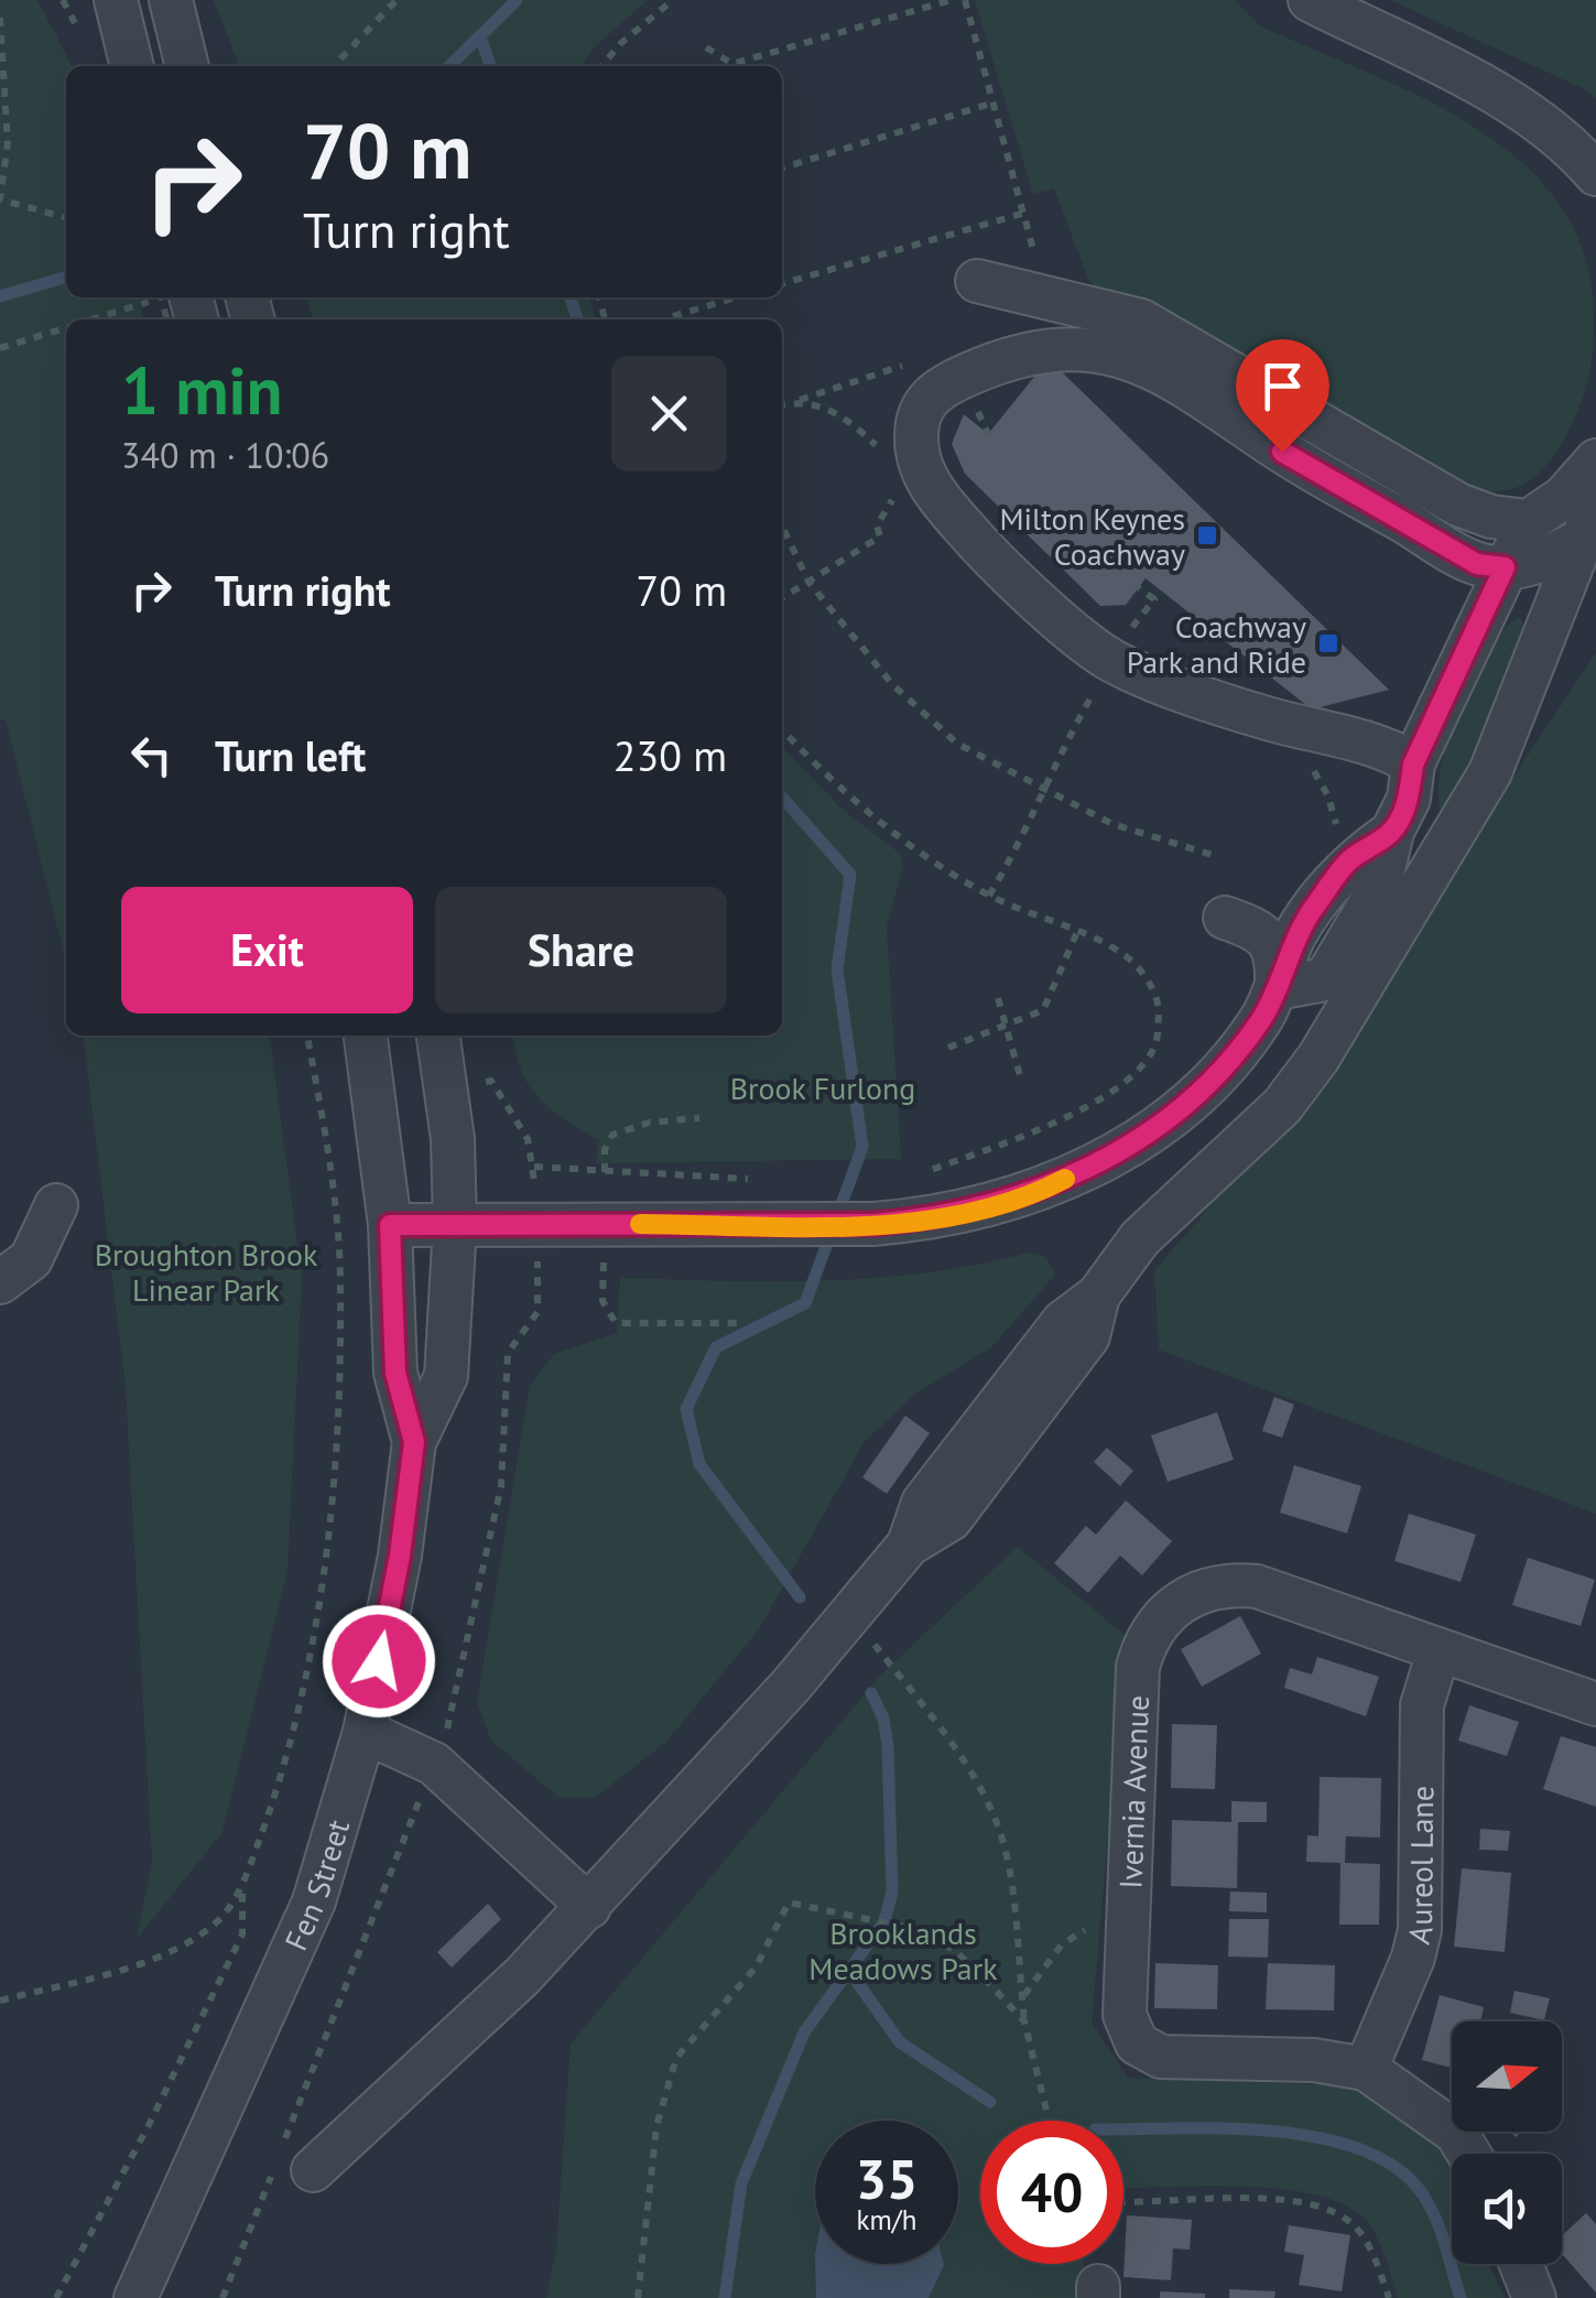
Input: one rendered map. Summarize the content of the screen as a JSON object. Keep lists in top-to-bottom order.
{
  "streets": {
    "street": ["Ivernia Avenue", "Aureol Lane", "Fen Street"]
  },
  "crossings": [
    ["Ivernia Avenue", "Aureol Lane"]
  ],
  "parks": ["Brook Furlong", "Broughton Brook Linear Park", "Brooklands Meadows Park"],
  "places": {
    "transit": ["Milton Keynes Coachway", "Coachway Park and Ride"]
  },
  "north": "right",
  "page": {
    "turn": ["70 m", "Turn right"],
    "heading": ["1 min", "340 m · 10:06"],
    "list": [
      {
        "name": "Turn right",
        "value": "70 m"
      },
      {
        "name": "Turn left",
        "value": "230 m"
      }
    ],
    "buttons": ["Exit", "Share"],
    "speed": "35 km/h",
    "limit": "40"
  }
}
